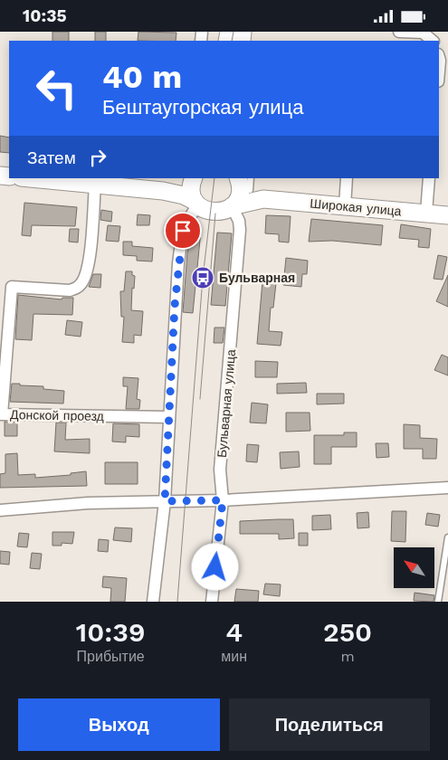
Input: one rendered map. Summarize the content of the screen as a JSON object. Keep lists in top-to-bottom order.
{
  "streets": {
    "main road": ["Широкая улица"],
    "street": ["Бульварная улица", "Донской проезд"]
  },
  "crossings": [
    ["Широкая улица", "Бульварная улица"]
  ],
  "places": {
    "bus stop": ["Бульварная"]
  },
  "north": "top left",
  "page": {
    "status": "10:35",
    "turn": ["40 m", "Бештаугорская улица"],
    "then": "Затем",
    "eta": [
      "10:39",
      "Прибытие",
      "4",
      "мин",
      "250",
      "m"
    ],
    "buttons": ["Выход", "Поделиться"]
  }
}
